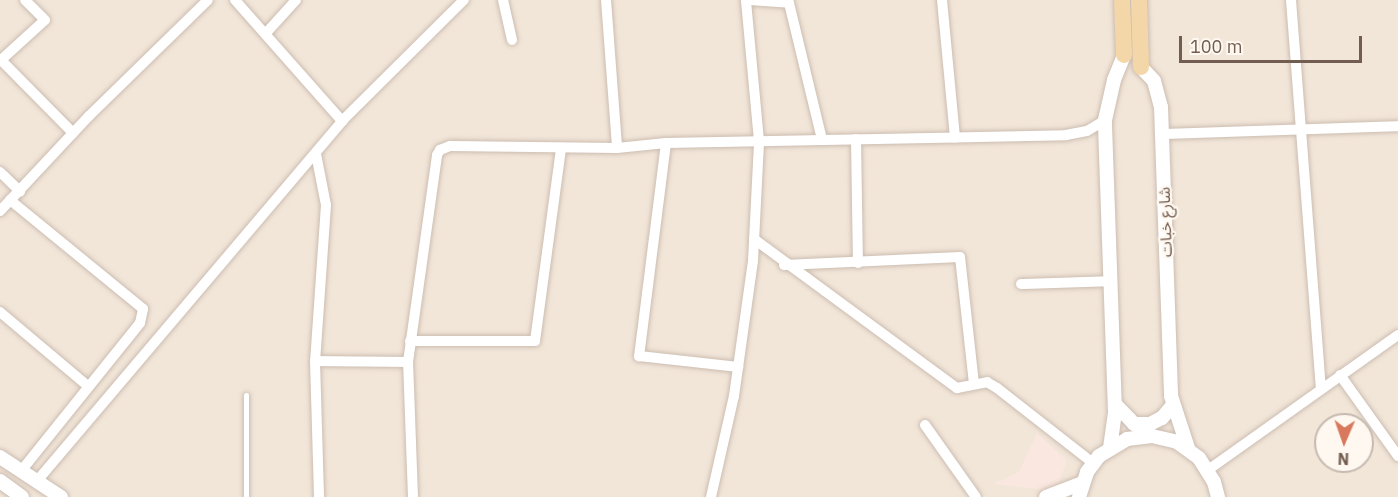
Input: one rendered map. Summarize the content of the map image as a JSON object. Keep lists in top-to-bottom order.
{
  "streets": {
    "main road": ["شارع خبات"]
  },
  "scale_bar": "100 m",
  "north": "bottom"
}
